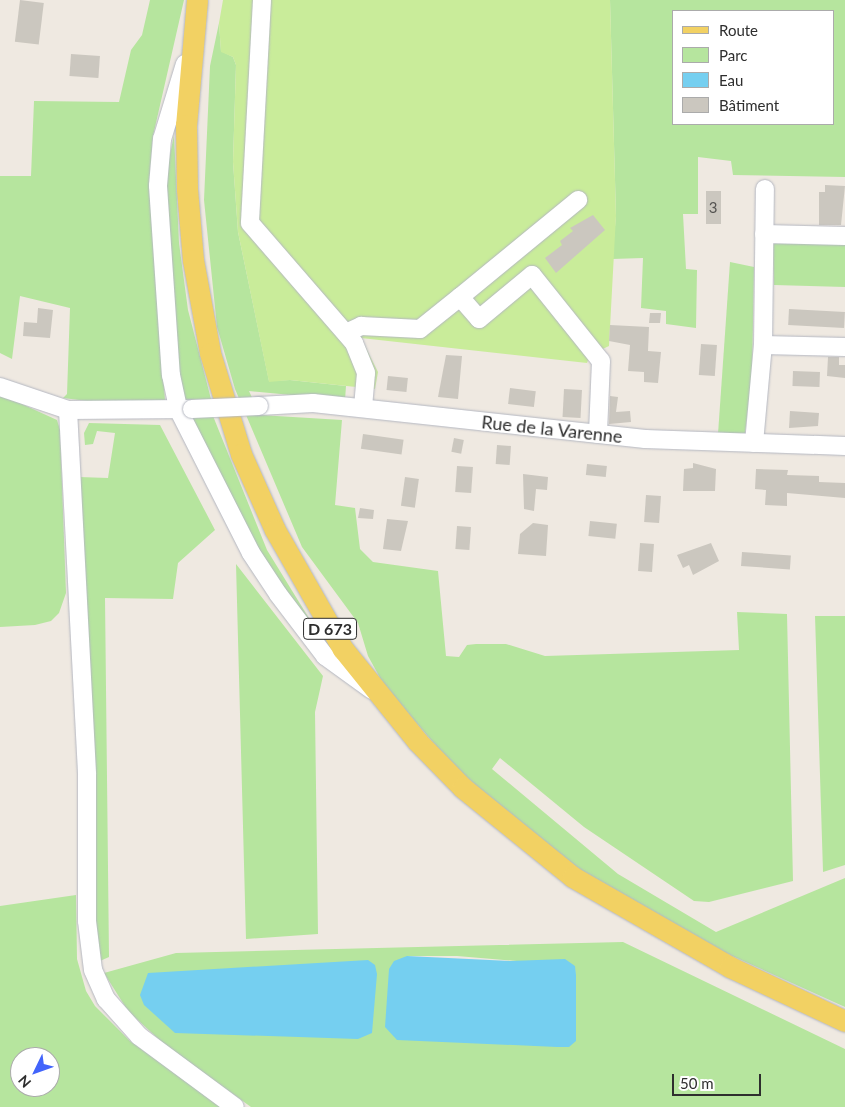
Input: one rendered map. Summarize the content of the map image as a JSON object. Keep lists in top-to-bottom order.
{
  "streets": {
    "main road": ["D 673"],
    "street": ["Rue de la Varenne"]
  },
  "house_numbers": ["3"],
  "legend": [
    "Route",
    "Parc",
    "Eau",
    "Bâtiment"
  ],
  "scale_bar": "50 m",
  "north": "bottom left"
}
